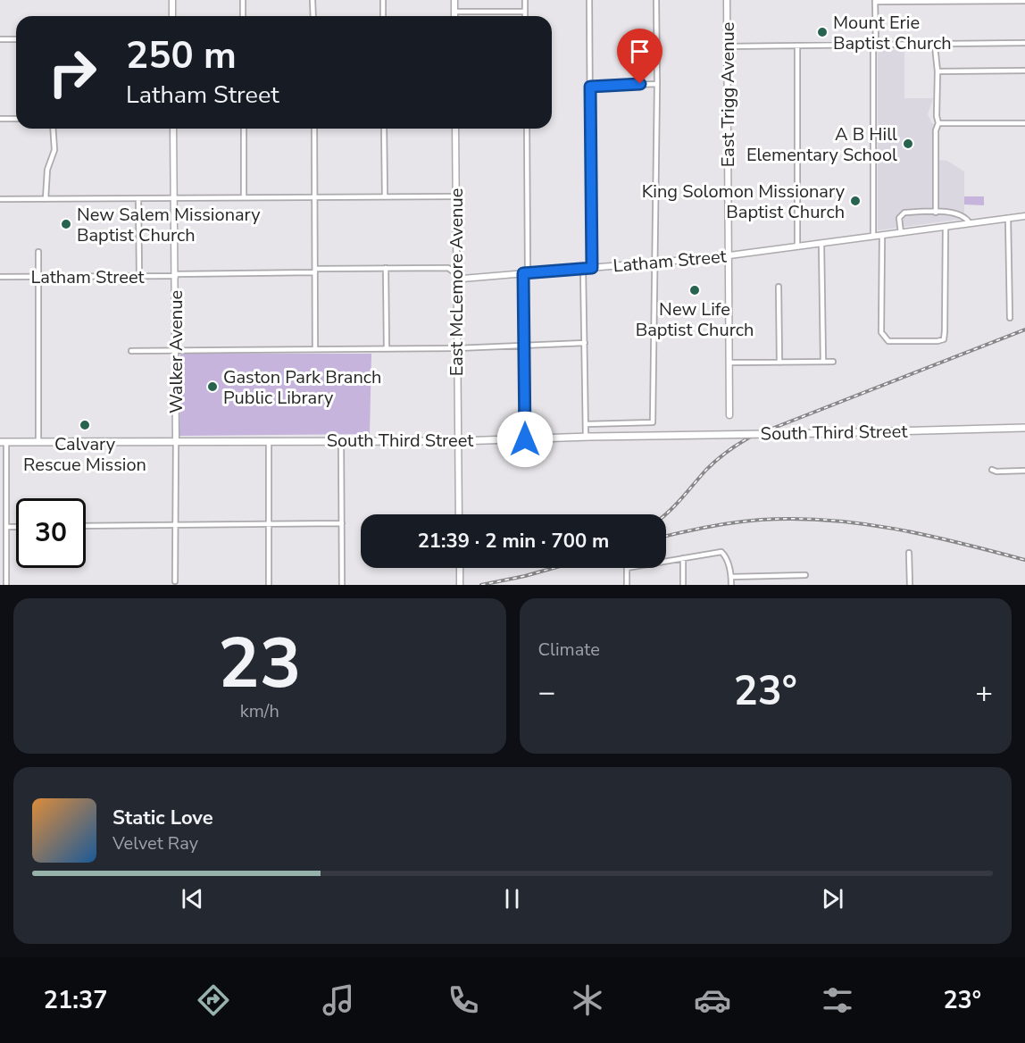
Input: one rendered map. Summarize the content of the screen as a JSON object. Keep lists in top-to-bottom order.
{
  "streets": {
    "main road": ["South Third Street"],
    "street": [
      "East Trigg Avenue",
      "Latham Street",
      "East McLemore Avenue",
      "Walker Avenue"
    ]
  },
  "crossings": [
    ["East Trigg Avenue", "Latham Street"],
    ["Latham Street", "East McLemore Avenue"],
    ["Latham Street", "Walker Avenue"],
    ["East McLemore Avenue", "South Third Street"],
    ["Walker Avenue", "South Third Street"]
  ],
  "places": [
    "Mount Erie Baptist Church",
    "A B Hill Elementary School",
    "King Solomon Missionary Baptist Church",
    "New Salem Missionary Baptist Church",
    "New Life Baptist Church",
    "Gaston Park Branch Public Library",
    "Calvary Rescue Mission"
  ],
  "page": {
    "turn": ["250 m", "Latham Street"],
    "limit": "30",
    "trip": "21:39 · 2 min · 700 m",
    "tile": [
      ["23", "km/h"],
      "Climate"
    ],
    "heat": ["−", "23°", "+"],
    "song": ["Static Love", "Velvet Ray"],
    "tabs": ["21:37", "23°"]
  }
}
